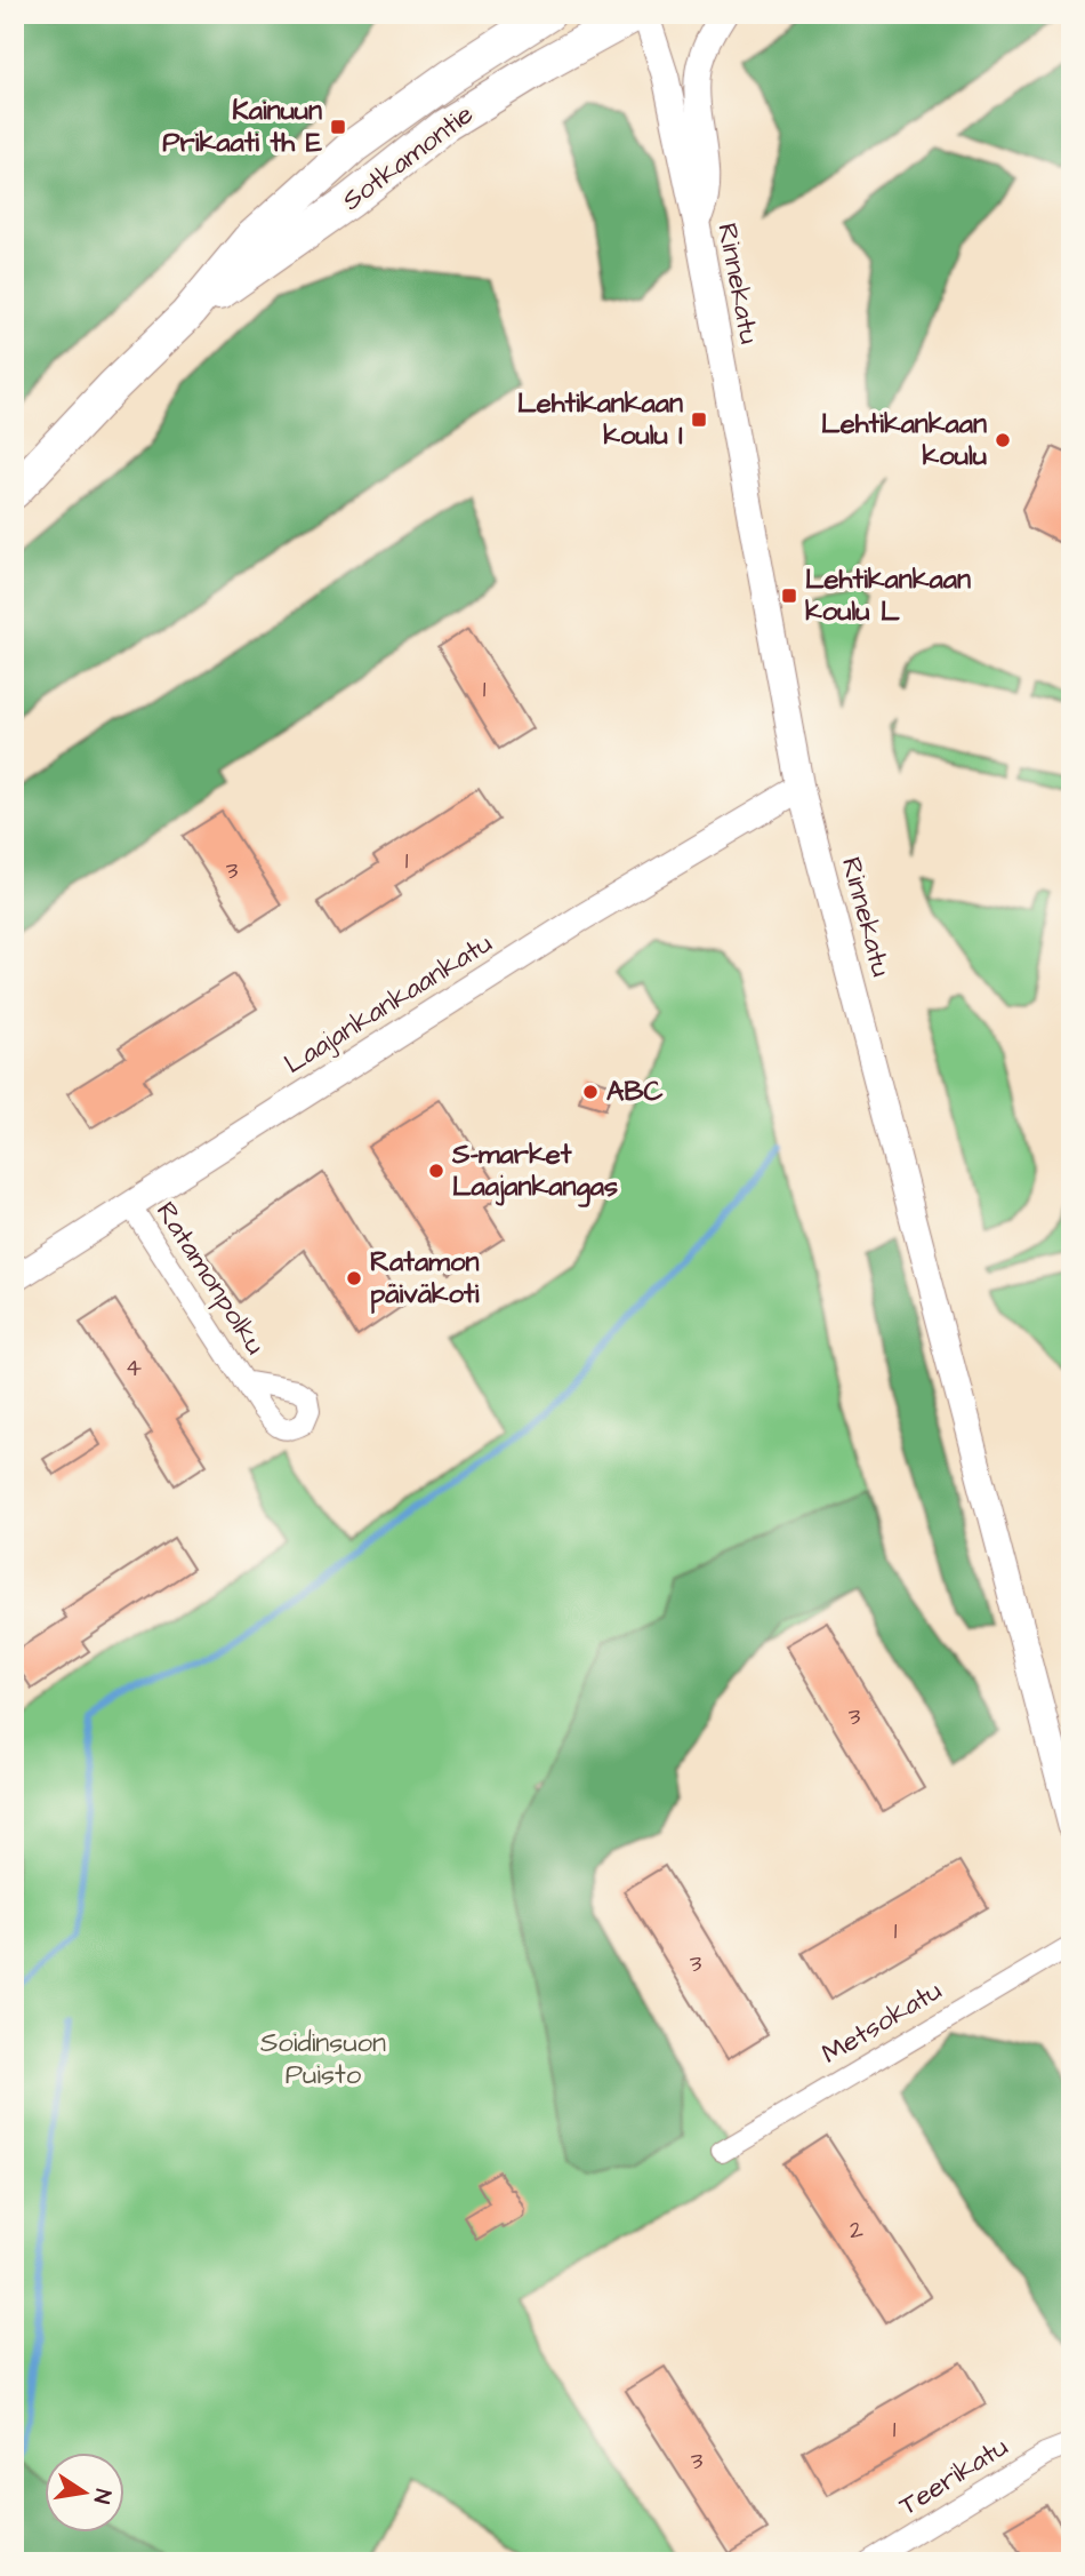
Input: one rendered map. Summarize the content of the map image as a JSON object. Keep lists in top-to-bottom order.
{
  "streets": {
    "highway": ["Sotkamontie"],
    "street": [
      "Rinnekatu",
      "Laajankankaankatu",
      "Ratamonpolku",
      "Metsokatu",
      "Teerikatu"
    ]
  },
  "crossings": [
    ["Rinnekatu", "Laajankankaankatu"],
    ["Laajankankaankatu", "Ratamonpolku"]
  ],
  "parks": ["Soidinsuon Puisto"],
  "places": {
    "transit": ["Kainuun Prikaati th E", "Lehtikankaan koulu I", "Lehtikankaan koulu L"],
    "other": [
      "Lehtikankaan koulu",
      "ABC",
      "S-market Laajankangas",
      "Ratamon päiväkoti"
    ]
  },
  "house_numbers": [
    "1",
    "1",
    "3",
    "4",
    "3",
    "1",
    "3",
    "2",
    "1",
    "3"
  ],
  "north": "right"
}
